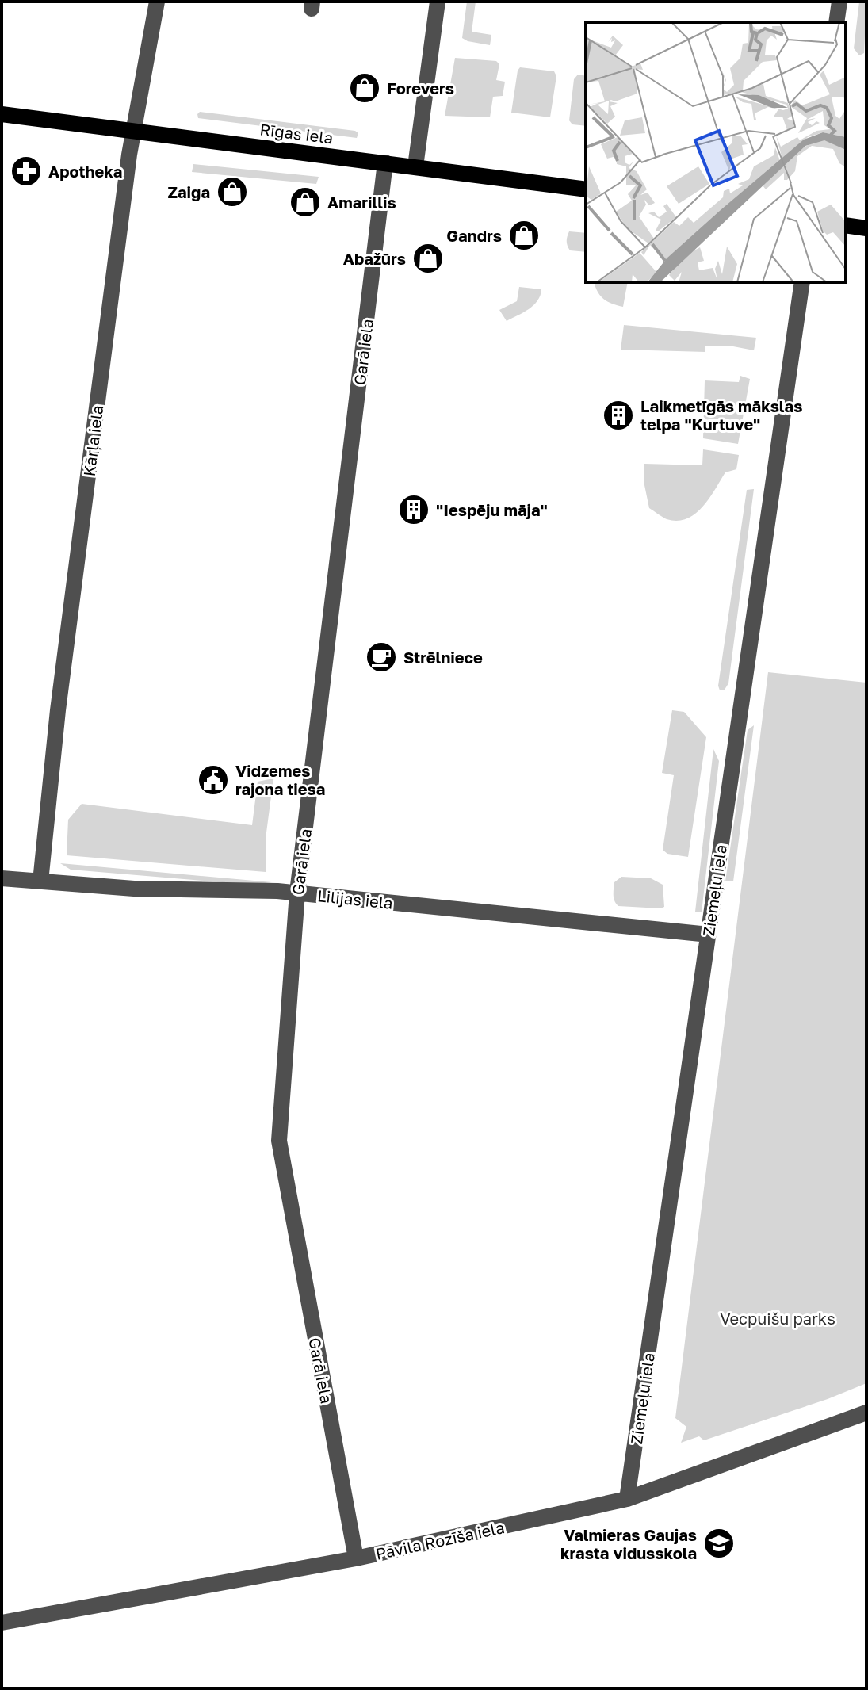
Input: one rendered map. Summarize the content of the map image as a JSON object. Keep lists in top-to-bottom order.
{
  "streets": {
    "main road": ["Rīgas iela"],
    "street": [
      "Garā iela",
      "Kārļa iela",
      "Ziemeļu iela",
      "Lilijas iela",
      "Pāvila Rozīša iela"
    ]
  },
  "crossings": [
    ["Rīgas iela", "Garā iela"],
    ["Rīgas iela", "Kārļa iela"],
    ["Garā iela", "Lilijas iela"],
    ["Garā iela", "Pāvila Rozīša iela"],
    ["Kārļa iela", "Lilijas iela"],
    ["Ziemeļu iela", "Lilijas iela"],
    ["Ziemeļu iela", "Pāvila Rozīša iela"]
  ],
  "parks": ["Vecpuišu parks"],
  "places": {
    "shop": [
      "Forevers",
      "Zaiga",
      "Amarillis",
      "Gandrs",
      "Abažūrs"
    ],
    "pharmacy": ["Apotheka"],
    "building": ["Laikmetīgās mākslas telpa \"Kurtuve\"", "\"Iespēju māja\""],
    "cafe": ["Strēlniece"],
    "public building": ["Vidzemes rajona tiesa"],
    "school or university": ["Valmieras Gaujas krasta vidusskola"]
  }
}
